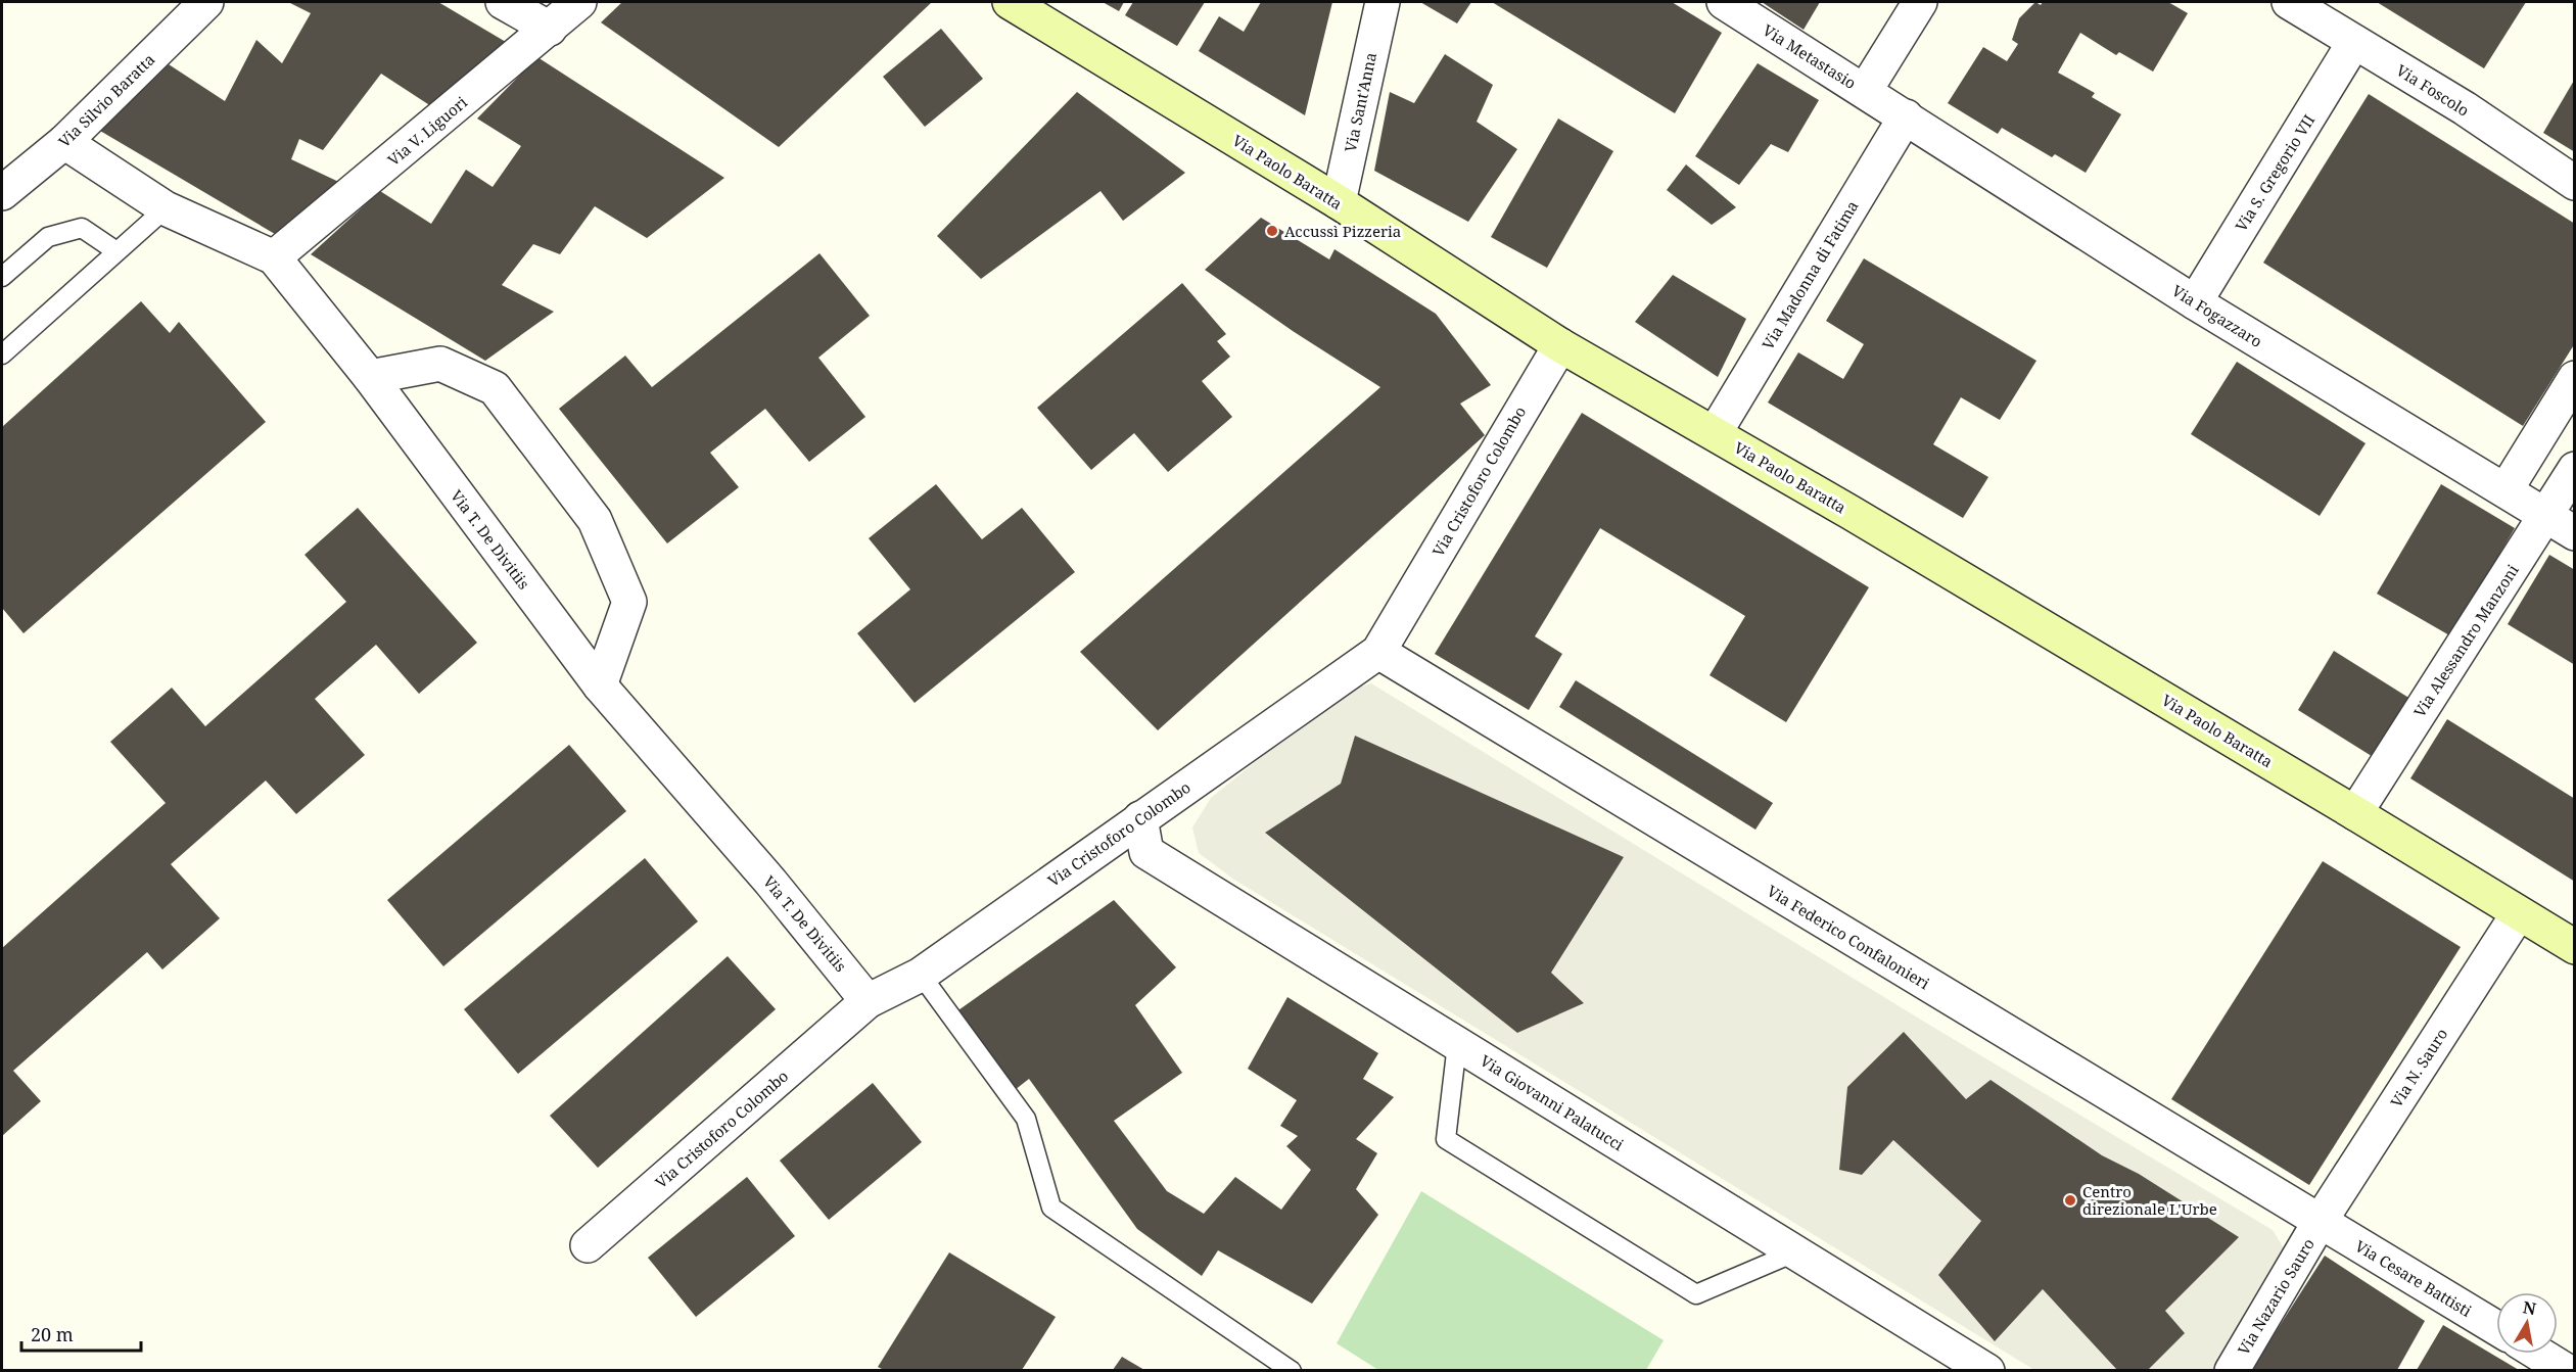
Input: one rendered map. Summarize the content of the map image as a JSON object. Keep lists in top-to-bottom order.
{
  "streets": {
    "main road": ["Via Paolo Baratta"],
    "street": [
      "Via Metastasio",
      "Via Foscolo",
      "Via Silvio Baratta",
      "Via Sant'Anna",
      "Via V. Liguori",
      "Via S. Gregorio VII",
      "Via Madonna di Fatima",
      "Via Fogazzaro",
      "Via Cristoforo Colombo",
      "Via T. De Divitiis",
      "Via Alessandro Manzoni",
      "Via Federico Confalonieri",
      "Via N. Sauro",
      "Via Giovanni Palatucci",
      "Via Cesare Battisti",
      "Via Nazario Sauro"
    ]
  },
  "crossings": [
    ["Via Metastasio", "Via Fogazzaro"],
    ["Via Foscolo", "Via S. Gregorio VII"],
    ["Via Silvio Baratta", "Via T. De Divitiis"],
    ["Via Sant'Anna", "Via Paolo Baratta"],
    ["Via V. Liguori", "Via T. De Divitiis"],
    ["Via Paolo Baratta", "Via Madonna di Fatima"],
    ["Via Paolo Baratta", "Via Cristoforo Colombo"],
    ["Via Paolo Baratta", "Via Alessandro Manzoni"],
    ["Via Paolo Baratta", "Via N. Sauro"],
    ["Via S. Gregorio VII", "Via Fogazzaro"],
    ["Via Madonna di Fatima", "Via Fogazzaro"],
    ["Via Fogazzaro", "Via Alessandro Manzoni"],
    ["Via Cristoforo Colombo", "Via T. De Divitiis"],
    ["Via Cristoforo Colombo", "Via Federico Confalonieri"],
    ["Via Cristoforo Colombo", "Via Giovanni Palatucci"],
    ["Via Federico Confalonieri", "Via N. Sauro"],
    ["Via Federico Confalonieri", "Via Cesare Battisti"],
    ["Via Federico Confalonieri", "Via Nazario Sauro"],
    ["Via N. Sauro", "Via Cesare Battisti"],
    ["Via N. Sauro", "Via Nazario Sauro"],
    ["Via Cesare Battisti", "Via Nazario Sauro"]
  ],
  "places": ["Accussì Pizzeria", "Centro direzionale L'Urbe"],
  "scale_bar": "20 m",
  "north": "top"
}
